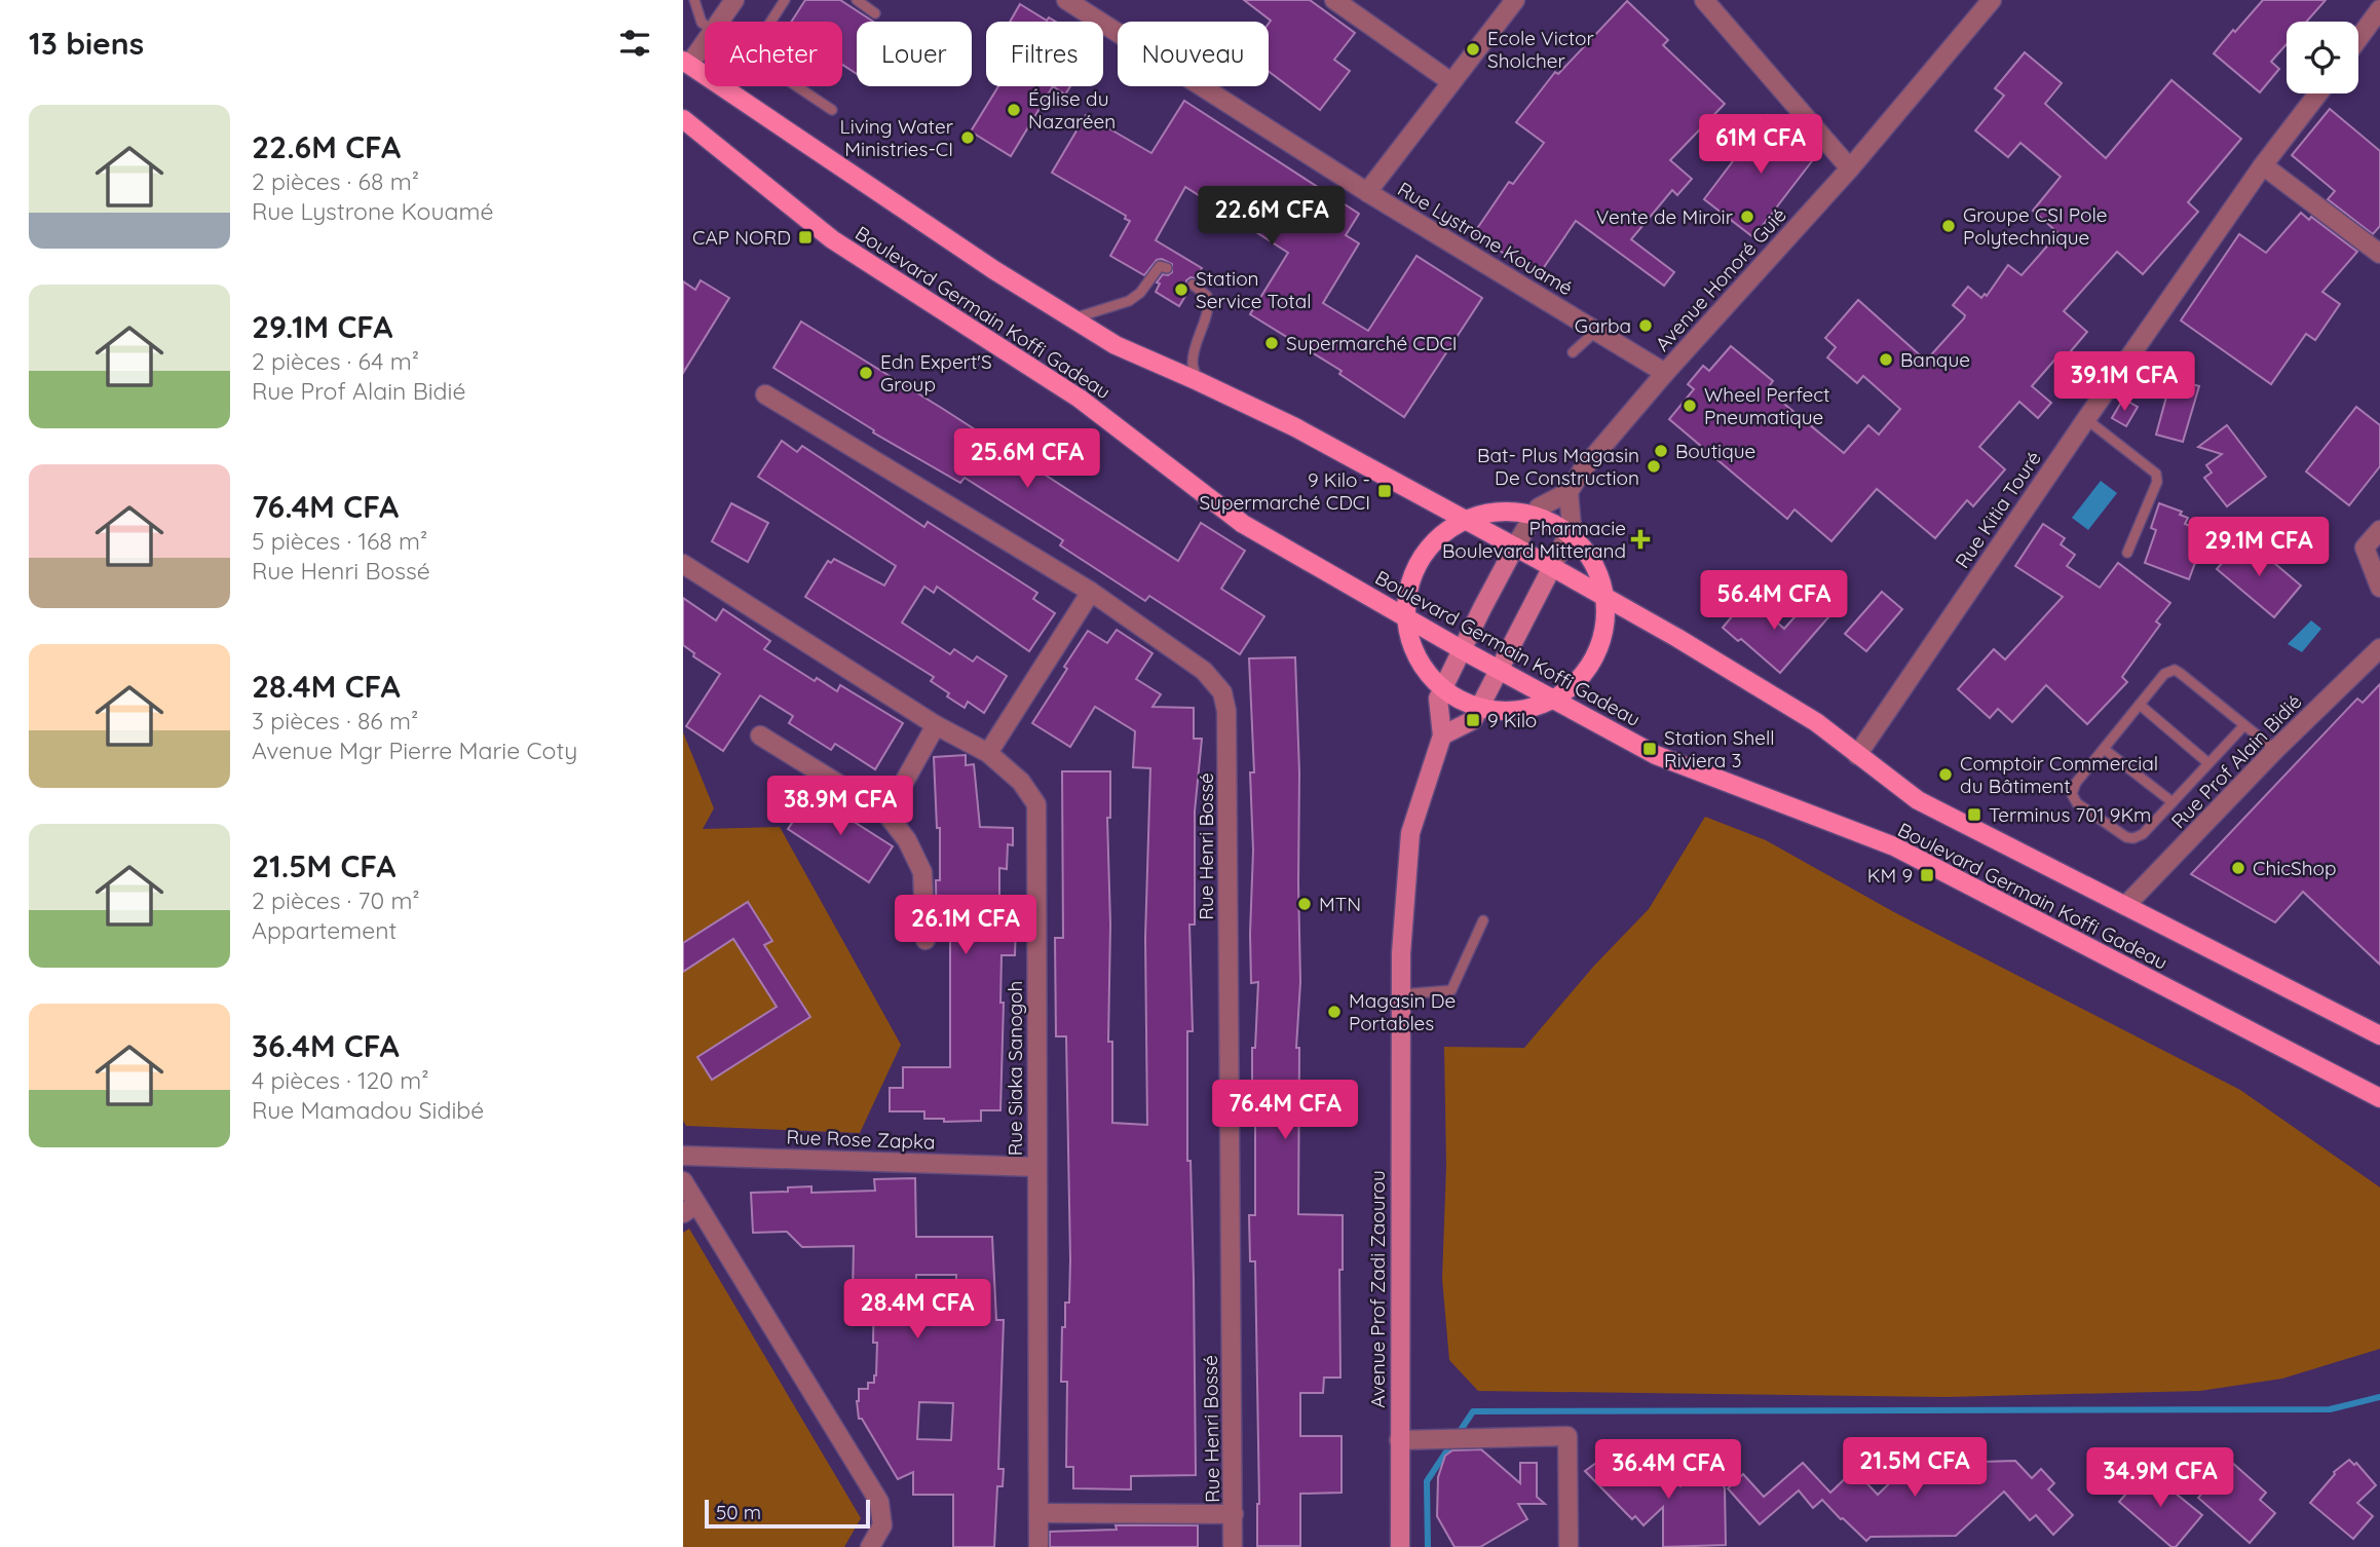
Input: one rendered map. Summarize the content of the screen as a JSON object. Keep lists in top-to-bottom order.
{
  "streets": {
    "main road": ["Boulevard Germain Koffi Gadeau", "Avenue Prof Zadi Zaourou"],
    "street": [
      "Rue Lystrone Kouamé",
      "Avenue Honoré Guié",
      "Rue Kitia Touré",
      "Rue Prof Alain Bidié",
      "Rue Henri Bossé",
      "Rue Siaka Sanogoh",
      "Rue Rose Zapka"
    ]
  },
  "crossings": [
    ["Rue Lystrone Kouamé", "Avenue Honoré Guié"],
    ["Avenue Honoré Guié", "Boulevard Germain Koffi Gadeau"],
    ["Boulevard Germain Koffi Gadeau", "Rue Kitia Touré"],
    ["Boulevard Germain Koffi Gadeau", "Rue Prof Alain Bidié"],
    ["Rue Siaka Sanogoh", "Rue Rose Zapka"]
  ],
  "places": {
    "other": [
      "Ecole Victor Sholcher",
      "Église du Nazaréen",
      "Living Water Ministries-CI",
      "Vente de Miroir",
      "Groupe CSI Pole Polytechnique",
      "Station Service Total",
      "Garba",
      "Supermarché CDCI",
      "Banque",
      "Edn Expert'S Group",
      "Wheel Perfect Pneumatique",
      "Boutique",
      "Bat- Plus Magasin De Construction",
      "Comptoir Commercial du Bâtiment",
      "ChicShop",
      "MTN",
      "Magasin De Portables"
    ],
    "transit": [
      "CAP NORD",
      "9 Kilo - Supermarché CDCI",
      "9 Kilo",
      "Station Shell Riviera 3",
      "Terminus 701 9Km",
      "KM 9"
    ],
    "health": ["Pharmacie Boulevard Mitterand"]
  },
  "scale_bar": "50 m",
  "page": {
    "heading": "13 biens",
    "chip": [
      "Acheter",
      "Louer",
      "Filtres",
      "Nouveau"
    ],
    "list": [
      {
        "name": "22.6M CFA",
        "note": "2 pièces · 68 m² · Rue Lystrone Kouamé"
      },
      {
        "name": "29.1M CFA",
        "note": "2 pièces · 64 m² · Rue Prof Alain Bidié"
      },
      {
        "name": "76.4M CFA",
        "note": "5 pièces · 168 m² · Rue Henri Bossé"
      },
      {
        "name": "28.4M CFA",
        "note": "3 pièces · 86 m² · Avenue Mgr Pierre Marie Coty"
      },
      {
        "name": "21.5M CFA",
        "note": "2 pièces · 70 m² · Appartement"
      },
      {
        "name": "36.4M CFA",
        "note": "4 pièces · 120 m² · Rue Mamadou Sidibé"
      }
    ],
    "price": [
      "61M CFA",
      "22.6M CFA",
      "39.1M CFA",
      "25.6M CFA",
      "29.1M CFA",
      "56.4M CFA",
      "38.9M CFA",
      "26.1M CFA",
      "76.4M CFA",
      "28.4M CFA",
      "21.5M CFA",
      "36.4M CFA",
      "34.9M CFA"
    ],
    "scale": "50 m"
  }
}
